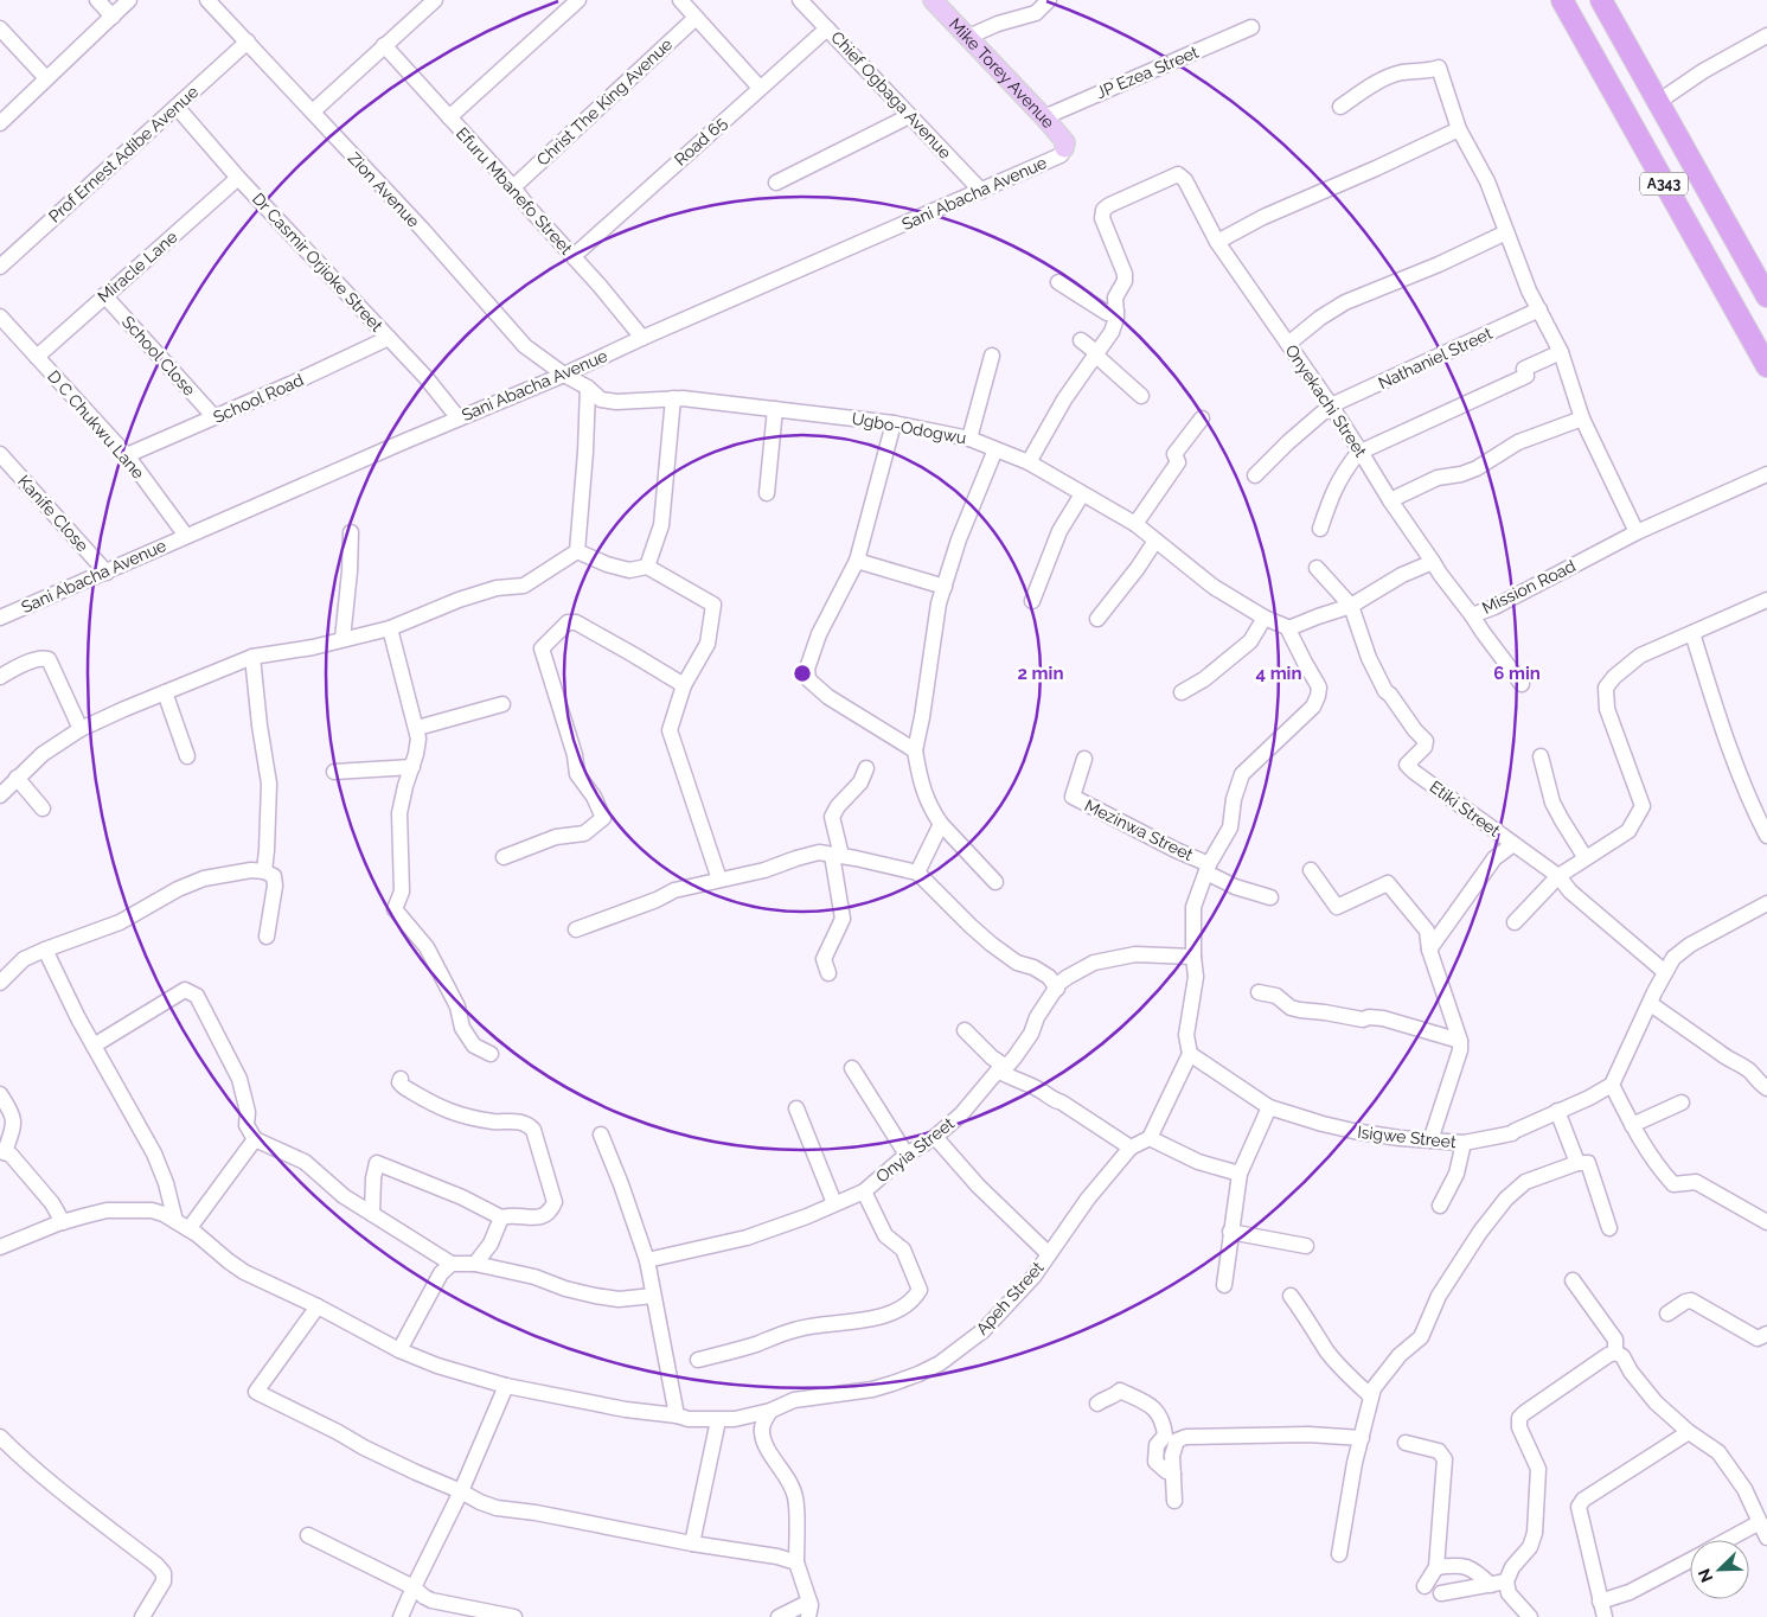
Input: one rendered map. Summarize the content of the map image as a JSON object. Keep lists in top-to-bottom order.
{
  "streets": {
    "highway": ["A343"],
    "main road": ["Mike Torey Avenue"],
    "street": [
      "JP Ezea Street",
      "Chief Ogbaga Avenue",
      "Christ The King Avenue",
      "Road 65",
      "Prof Ernest Adibe Avenue",
      "Zion Avenue",
      "Efuru Mbanefo Street",
      "Sani Abacha Avenue",
      "Dr Casmir Orjioke Street",
      "Miracle Lane",
      "School Close",
      "Nathaniel Street",
      "School Road",
      "Onyekachi Street",
      "D C Chukwu Lane",
      "Ugbo-Odogwu",
      "Kanife Close",
      "Mission Road",
      "Etiki Street",
      "Mezinwa Street",
      "Isigwe Street",
      "Onyia Street",
      "Apeh Street"
    ]
  },
  "crossings": [
    ["JP Ezea Street", "Mike Torey Avenue"],
    ["Mike Torey Avenue", "Sani Abacha Avenue"],
    ["Chief Ogbaga Avenue", "Road 65"],
    ["Chief Ogbaga Avenue", "Sani Abacha Avenue"],
    ["Christ The King Avenue", "Efuru Mbanefo Street"],
    ["Road 65", "Efuru Mbanefo Street"],
    ["Prof Ernest Adibe Avenue", "Zion Avenue"],
    ["Prof Ernest Adibe Avenue", "Dr Casmir Orjioke Street"],
    ["Zion Avenue", "Sani Abacha Avenue"],
    ["Zion Avenue", "Ugbo-Odogwu"],
    ["Efuru Mbanefo Street", "Sani Abacha Avenue"],
    ["Sani Abacha Avenue", "Dr Casmir Orjioke Street"],
    ["Sani Abacha Avenue", "D C Chukwu Lane"],
    ["Sani Abacha Avenue", "Ugbo-Odogwu"],
    ["Sani Abacha Avenue", "Kanife Close"],
    ["Dr Casmir Orjioke Street", "Miracle Lane"],
    ["Dr Casmir Orjioke Street", "School Road"],
    ["Miracle Lane", "School Close"],
    ["Miracle Lane", "D C Chukwu Lane"],
    ["School Close", "School Road"],
    ["Nathaniel Street", "Onyekachi Street"],
    ["School Road", "D C Chukwu Lane"],
    ["Onyekachi Street", "Mission Road"]
  ],
  "north": "bottom left",
  "rings": ["2 min", "4 min", "6 min"]
}
